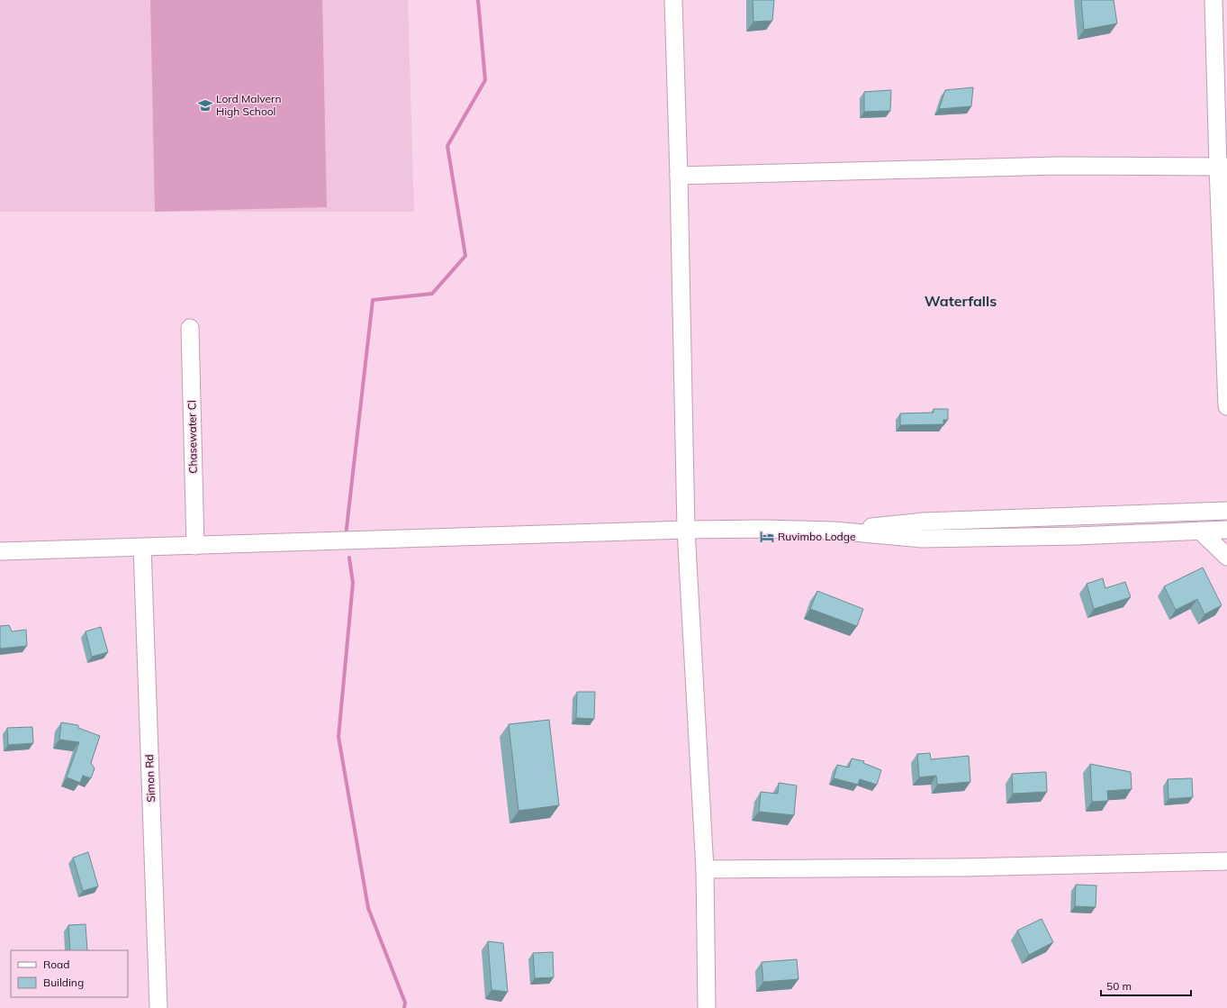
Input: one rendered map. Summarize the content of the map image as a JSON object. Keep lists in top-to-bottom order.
{
  "streets": {
    "street": ["Chasewater Cl", "Simon Rd"]
  },
  "districts": ["Waterfalls"],
  "places": {
    "school or university": ["Lord Malvern High School"],
    "hotel": ["Ruvimbo Lodge"]
  },
  "legend": ["Road", "Building"],
  "scale_bar": "50 m"
}
